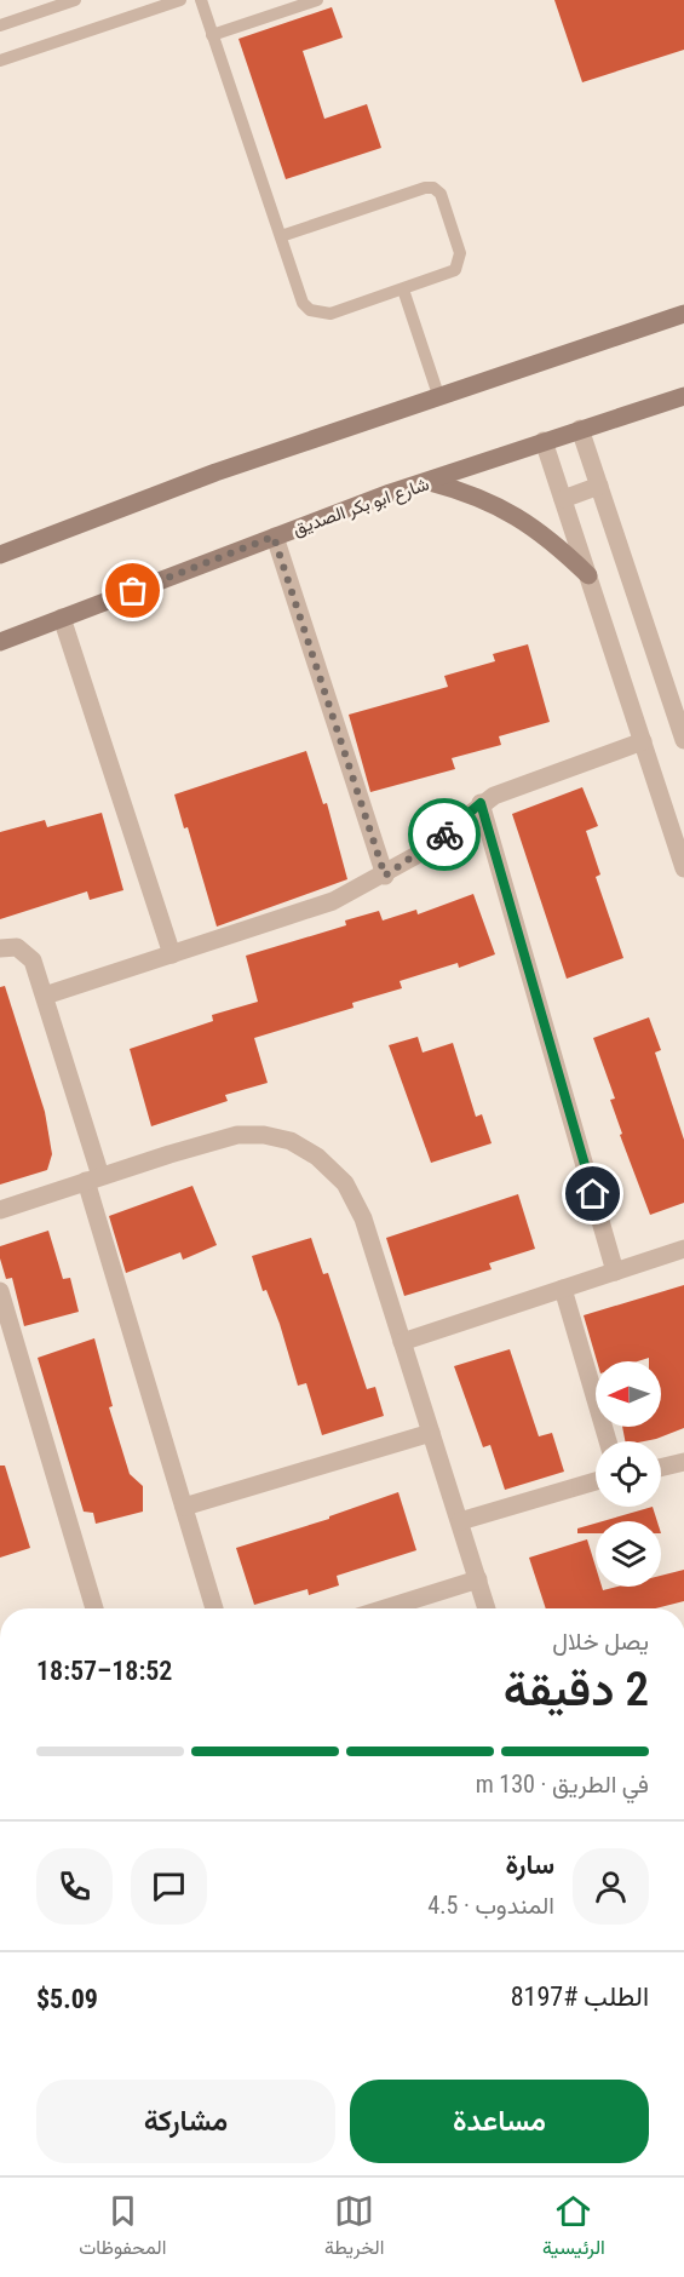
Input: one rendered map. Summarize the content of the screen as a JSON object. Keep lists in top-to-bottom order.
{
  "streets": {
    "main road": ["شارع ابو بكر الصديق"]
  },
  "north": "left",
  "page": {
    "heading": ["2 دقيقة", "يصل خلال", "18:52–18:57"],
    "panel": [
      "سارة",
      "المندوب · 4.5",
      "الطلب #8197",
      "$5.09"
    ],
    "bar": "في الطريق · 130 m",
    "buttons": ["مساعدة", "مشاركة"],
    "tabs": ["الرئيسية", "الخريطة", "المحفوظات"]
  }
}
